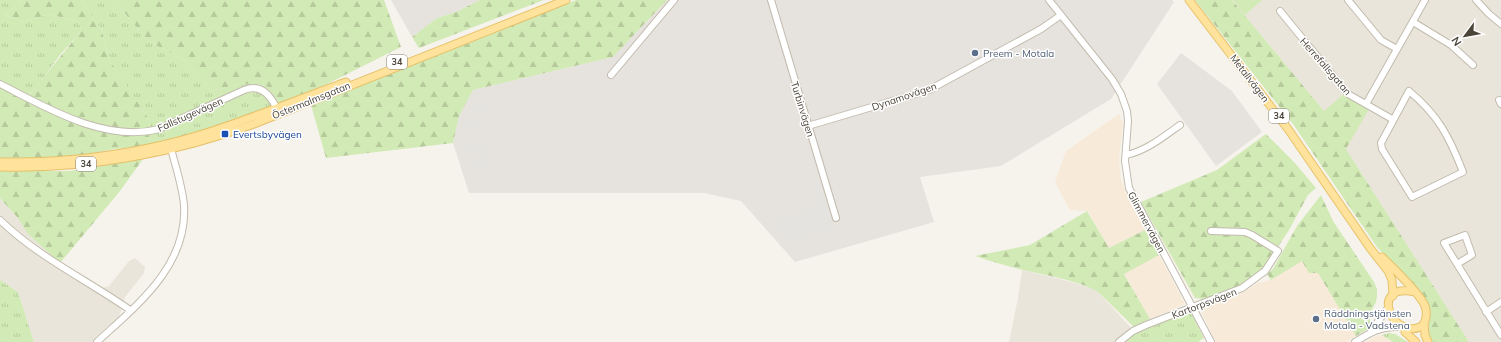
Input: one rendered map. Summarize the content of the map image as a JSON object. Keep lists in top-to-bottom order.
{
  "streets": {
    "main road": ["34", "Metallvägen", "Östermalmsgatan"],
    "street": [
      "Herrefallsgatan",
      "Dynamovägen",
      "Turbinvägen",
      "Fallstugevägen",
      "Glimmervägen",
      "Kartorpsvägen"
    ]
  },
  "crossings": [
    ["34", "Metallvägen"],
    ["Dynamovägen", "Turbinvägen"],
    ["Dynamovägen", "Glimmervägen"],
    ["Östermalmsgatan", "Fallstugevägen"],
    ["Glimmervägen", "Kartorpsvägen"]
  ],
  "places": {
    "other": ["Preem - Motala", "Räddningstjänsten Motala - Vadstena"],
    "transit": ["Evertsbyvägen"]
  },
  "north": "bottom left"
}
